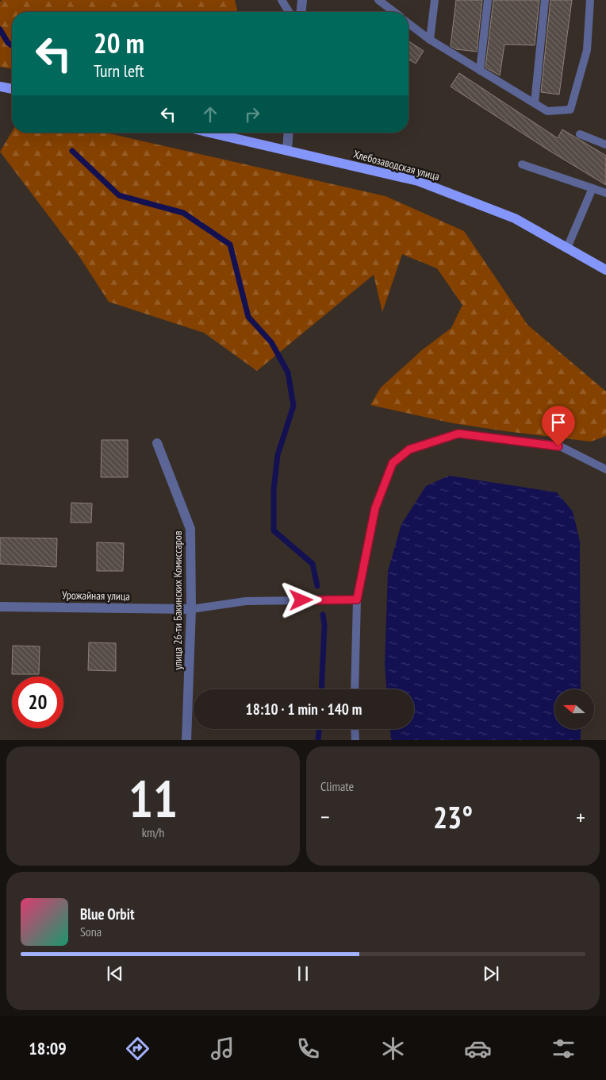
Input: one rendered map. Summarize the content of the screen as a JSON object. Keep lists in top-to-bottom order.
{
  "streets": {
    "main road": ["Хлебозаводская улица"],
    "street": ["Урожайная улица", "улица 26-ти Бакинских Комиссаров"]
  },
  "crossings": [
    ["Урожайная улица", "улица 26-ти Бакинских Комиссаров"]
  ],
  "north": "left",
  "page": {
    "turn": ["20 m", "Turn left"],
    "limit": "20",
    "trip": "18:10 · 1 min · 140 m",
    "tile": [
      ["11", "km/h"],
      "Climate"
    ],
    "heat": ["−", "23°", "+"],
    "song": ["Blue Orbit", "Sona"],
    "tabs": "18:09"
  }
}
